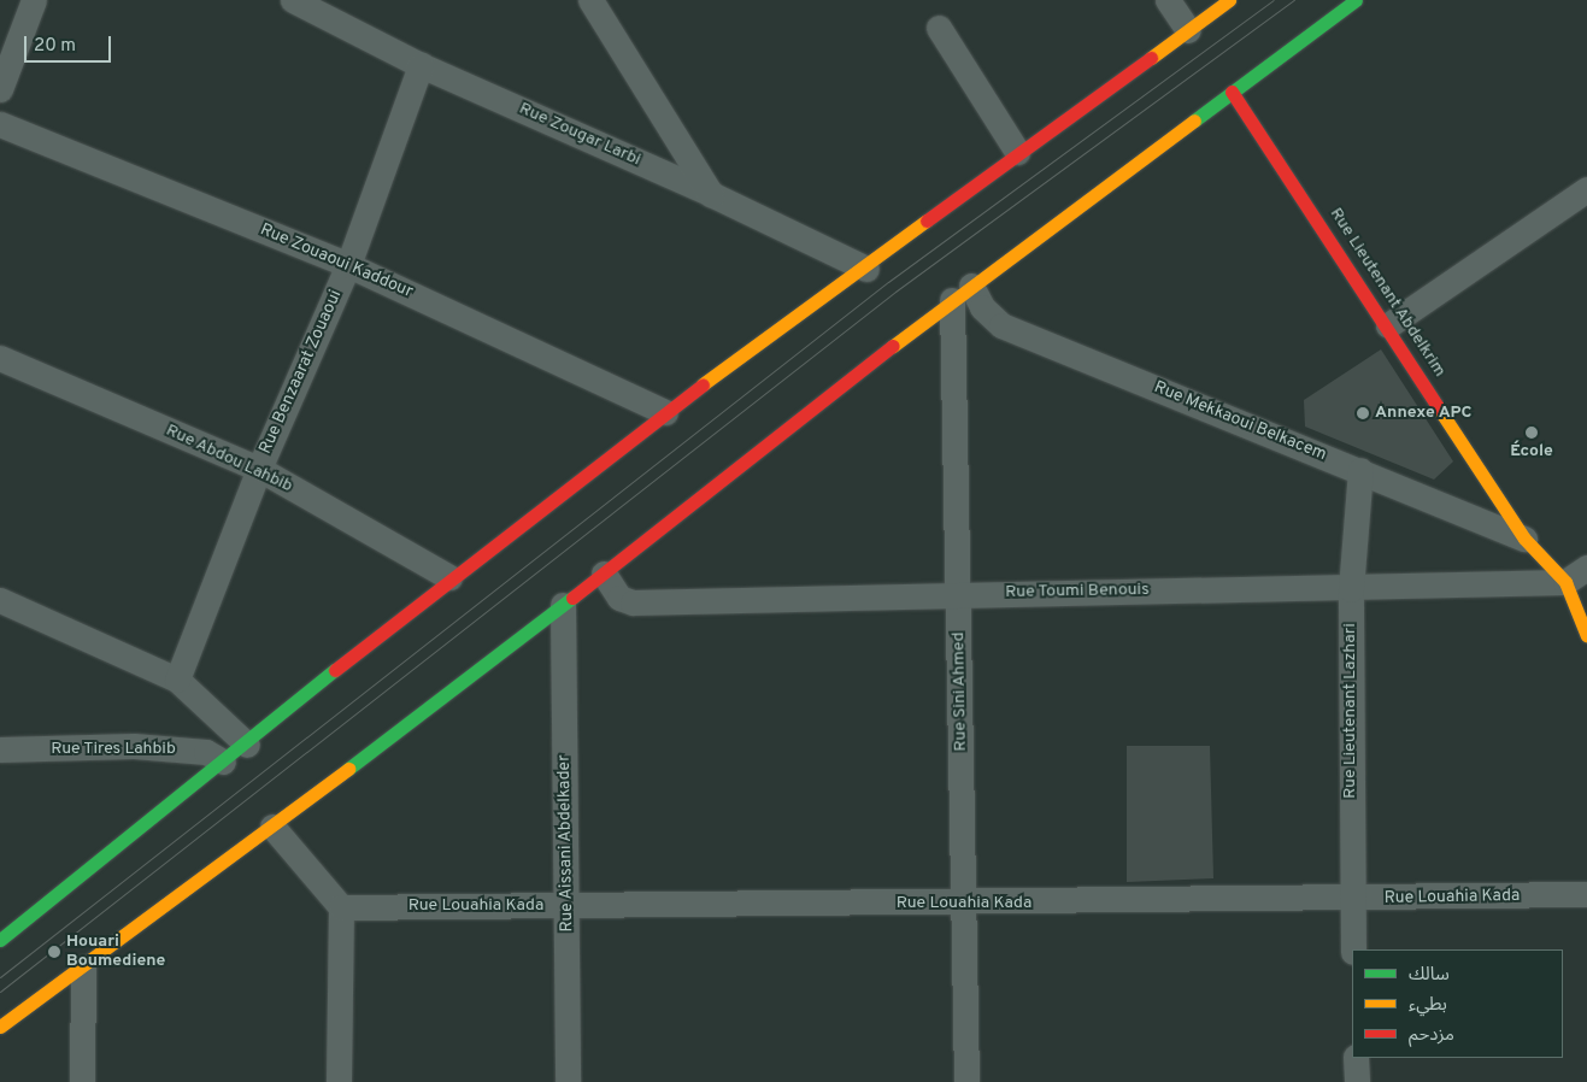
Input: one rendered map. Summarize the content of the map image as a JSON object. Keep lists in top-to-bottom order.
{
  "streets": {
    "street": [
      "Rue Zougar Larbi",
      "Rue Zouaoui Kaddour",
      "Rue Lieutenant Abdelkrim",
      "Rue Benzaarat Zouaoui",
      "Rue Mekkaoui Belkacem",
      "Rue Abdou Lahbib",
      "Rue Toumi Benouis",
      "Rue Sini Ahmed",
      "Rue Lieutenant Lazhari",
      "Rue Tires Lahbib",
      "Rue Aissani Abdelkader",
      "Rue Louahia Kada"
    ]
  },
  "crossings": [
    ["Rue Zougar Larbi", "Rue Benzaarat Zouaoui"],
    ["Rue Zouaoui Kaddour", "Rue Benzaarat Zouaoui"],
    ["Rue Lieutenant Abdelkrim", "Rue Mekkaoui Belkacem"],
    ["Rue Lieutenant Abdelkrim", "Rue Toumi Benouis"],
    ["Rue Benzaarat Zouaoui", "Rue Abdou Lahbib"],
    ["Rue Mekkaoui Belkacem", "Rue Sini Ahmed"],
    ["Rue Mekkaoui Belkacem", "Rue Lieutenant Lazhari"],
    ["Rue Toumi Benouis", "Rue Sini Ahmed"],
    ["Rue Toumi Benouis", "Rue Lieutenant Lazhari"],
    ["Rue Sini Ahmed", "Rue Louahia Kada"],
    ["Rue Lieutenant Lazhari", "Rue Louahia Kada"],
    ["Rue Aissani Abdelkader", "Rue Louahia Kada"]
  ],
  "places": ["Annexe APC", "École", "Houari Boumediene"],
  "legend": ["سالك", "بطيء", "مزدحم"],
  "scale_bar": "20 m"
}
